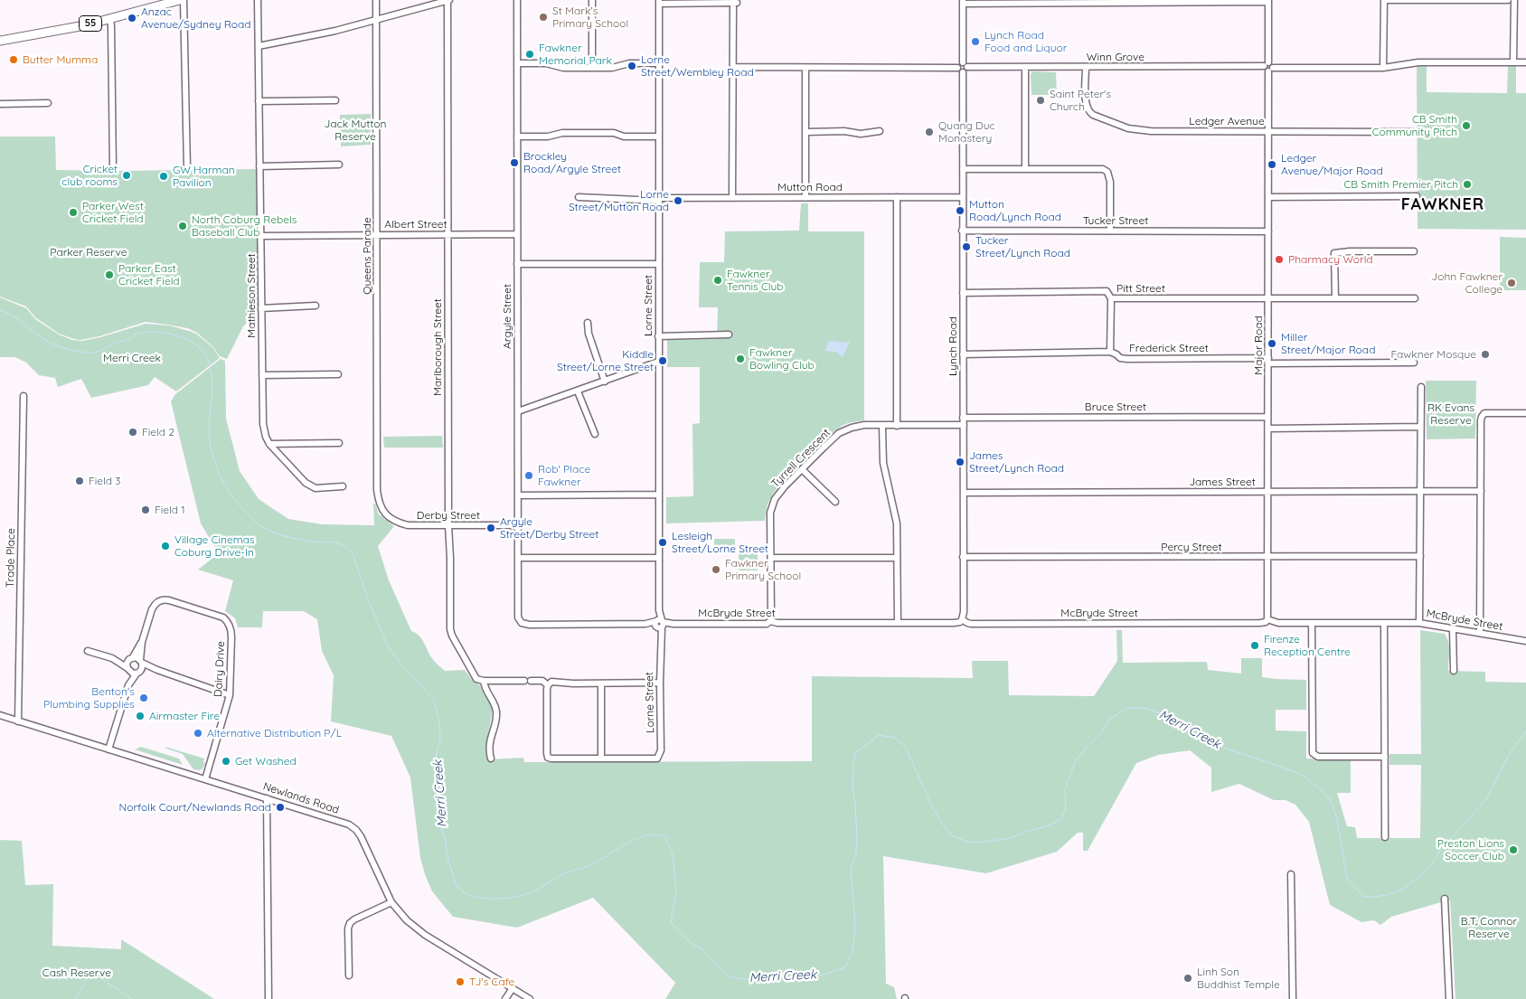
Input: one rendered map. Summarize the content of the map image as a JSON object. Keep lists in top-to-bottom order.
{
  "streets": {
    "highway": ["55"],
    "street": [
      "Winn Grove",
      "Ledger Avenue",
      "Mutton Road",
      "Tucker Street",
      "Albert Street",
      "Queens Parade",
      "Pitt Street",
      "Mathieson Street",
      "Lorne Street",
      "Argyle Street",
      "Major Road",
      "Lynch Road",
      "Marlborough Street",
      "Frederick Street",
      "Bruce Street",
      "Tyrrell Crescent",
      "James Street",
      "Derby Street",
      "Percy Street",
      "Trade Place",
      "McBryde Street",
      "Dairy Drive",
      "Newlands Road"
    ]
  },
  "crossings": [
    ["Winn Grove", "Ledger Avenue"],
    ["Winn Grove", "Lynch Road"],
    ["Ledger Avenue", "Major Road"],
    ["Mutton Road", "Lorne Street"],
    ["Mutton Road", "Lynch Road"],
    ["Tucker Street", "Major Road"],
    ["Tucker Street", "Lynch Road"],
    ["Albert Street", "Queens Parade"],
    ["Albert Street", "Mathieson Street"],
    ["Albert Street", "Argyle Street"],
    ["Albert Street", "Marlborough Street"],
    ["Queens Parade", "Derby Street"],
    ["Pitt Street", "Major Road"],
    ["Pitt Street", "Lynch Road"],
    ["Lorne Street", "McBryde Street"],
    ["Argyle Street", "Derby Street"],
    ["Argyle Street", "McBryde Street"],
    ["Major Road", "Frederick Street"],
    ["Major Road", "Bruce Street"],
    ["Major Road", "James Street"],
    ["Major Road", "Percy Street"],
    ["Major Road", "McBryde Street"],
    ["Lynch Road", "Frederick Street"],
    ["Lynch Road", "Bruce Street"],
    ["Lynch Road", "Tyrrell Crescent"],
    ["Lynch Road", "James Street"],
    ["Lynch Road", "Percy Street"],
    ["Lynch Road", "McBryde Street"],
    ["Marlborough Street", "Derby Street"],
    ["Tyrrell Crescent", "McBryde Street"],
    ["Trade Place", "Newlands Road"],
    ["Dairy Drive", "Newlands Road"]
  ],
  "districts": ["FAWKNER"],
  "water": ["Merri Creek"],
  "parks": [
    "Jack Mutton Reserve",
    "Parker Reserve",
    "Merri Creek",
    "RK Evans Reserve",
    "B.T. Connor Reserve",
    "Cash Reserve"
  ],
  "places": [
    "St Mark's Primary School",
    "Anzac Avenue/Sydney Road",
    "Lynch Road Food and Liquor",
    "Fawkner Memorial Park",
    "Butter Mumma",
    "Lorne Street/Wembley Road",
    "Saint Peter's Church",
    "CB Smith Community Pitch",
    "Quang Duc Monastery",
    "Brockley Road/Argyle Street",
    "Ledger Avenue/Major Road",
    "Cricket club rooms",
    "GW Harman Pavilion",
    "CB Smith Premier Pitch",
    "Lorne Street/Mutton Road",
    "Mutton Road/Lynch Road",
    "Parker West Cricket Field",
    "North Coburg Rebels Baseball Club",
    "Tucker Street/Lynch Road",
    "Pharmacy World",
    "Parker East Cricket Field",
    "Fawkner Tennis Club",
    "John Fawkner College",
    "Miller Street/Major Road",
    "Fawkner Mosque",
    "Fawkner Bowling Club",
    "Kiddle Street/Lorne Street",
    "Field 2",
    "James Street/Lynch Road",
    "Rob' Place Fawkner",
    "Field 3",
    "Field 1",
    "Argyle Street/Derby Street",
    "Lesleigh Street/Lorne Street",
    "Village Cinemas Coburg Drive-In",
    "Fawkner Primary School",
    "Firenze Reception Centre",
    "Benton's Plumbing Supplies",
    "Airmaster Fire",
    "Alternative Distribution P/L",
    "Get Washed",
    "Norfolk Court/Newlands Road",
    "Preston Lions Soccer Club",
    "Linh Son Buddhist Temple",
    "TJ's Cafe"
  ]
}
